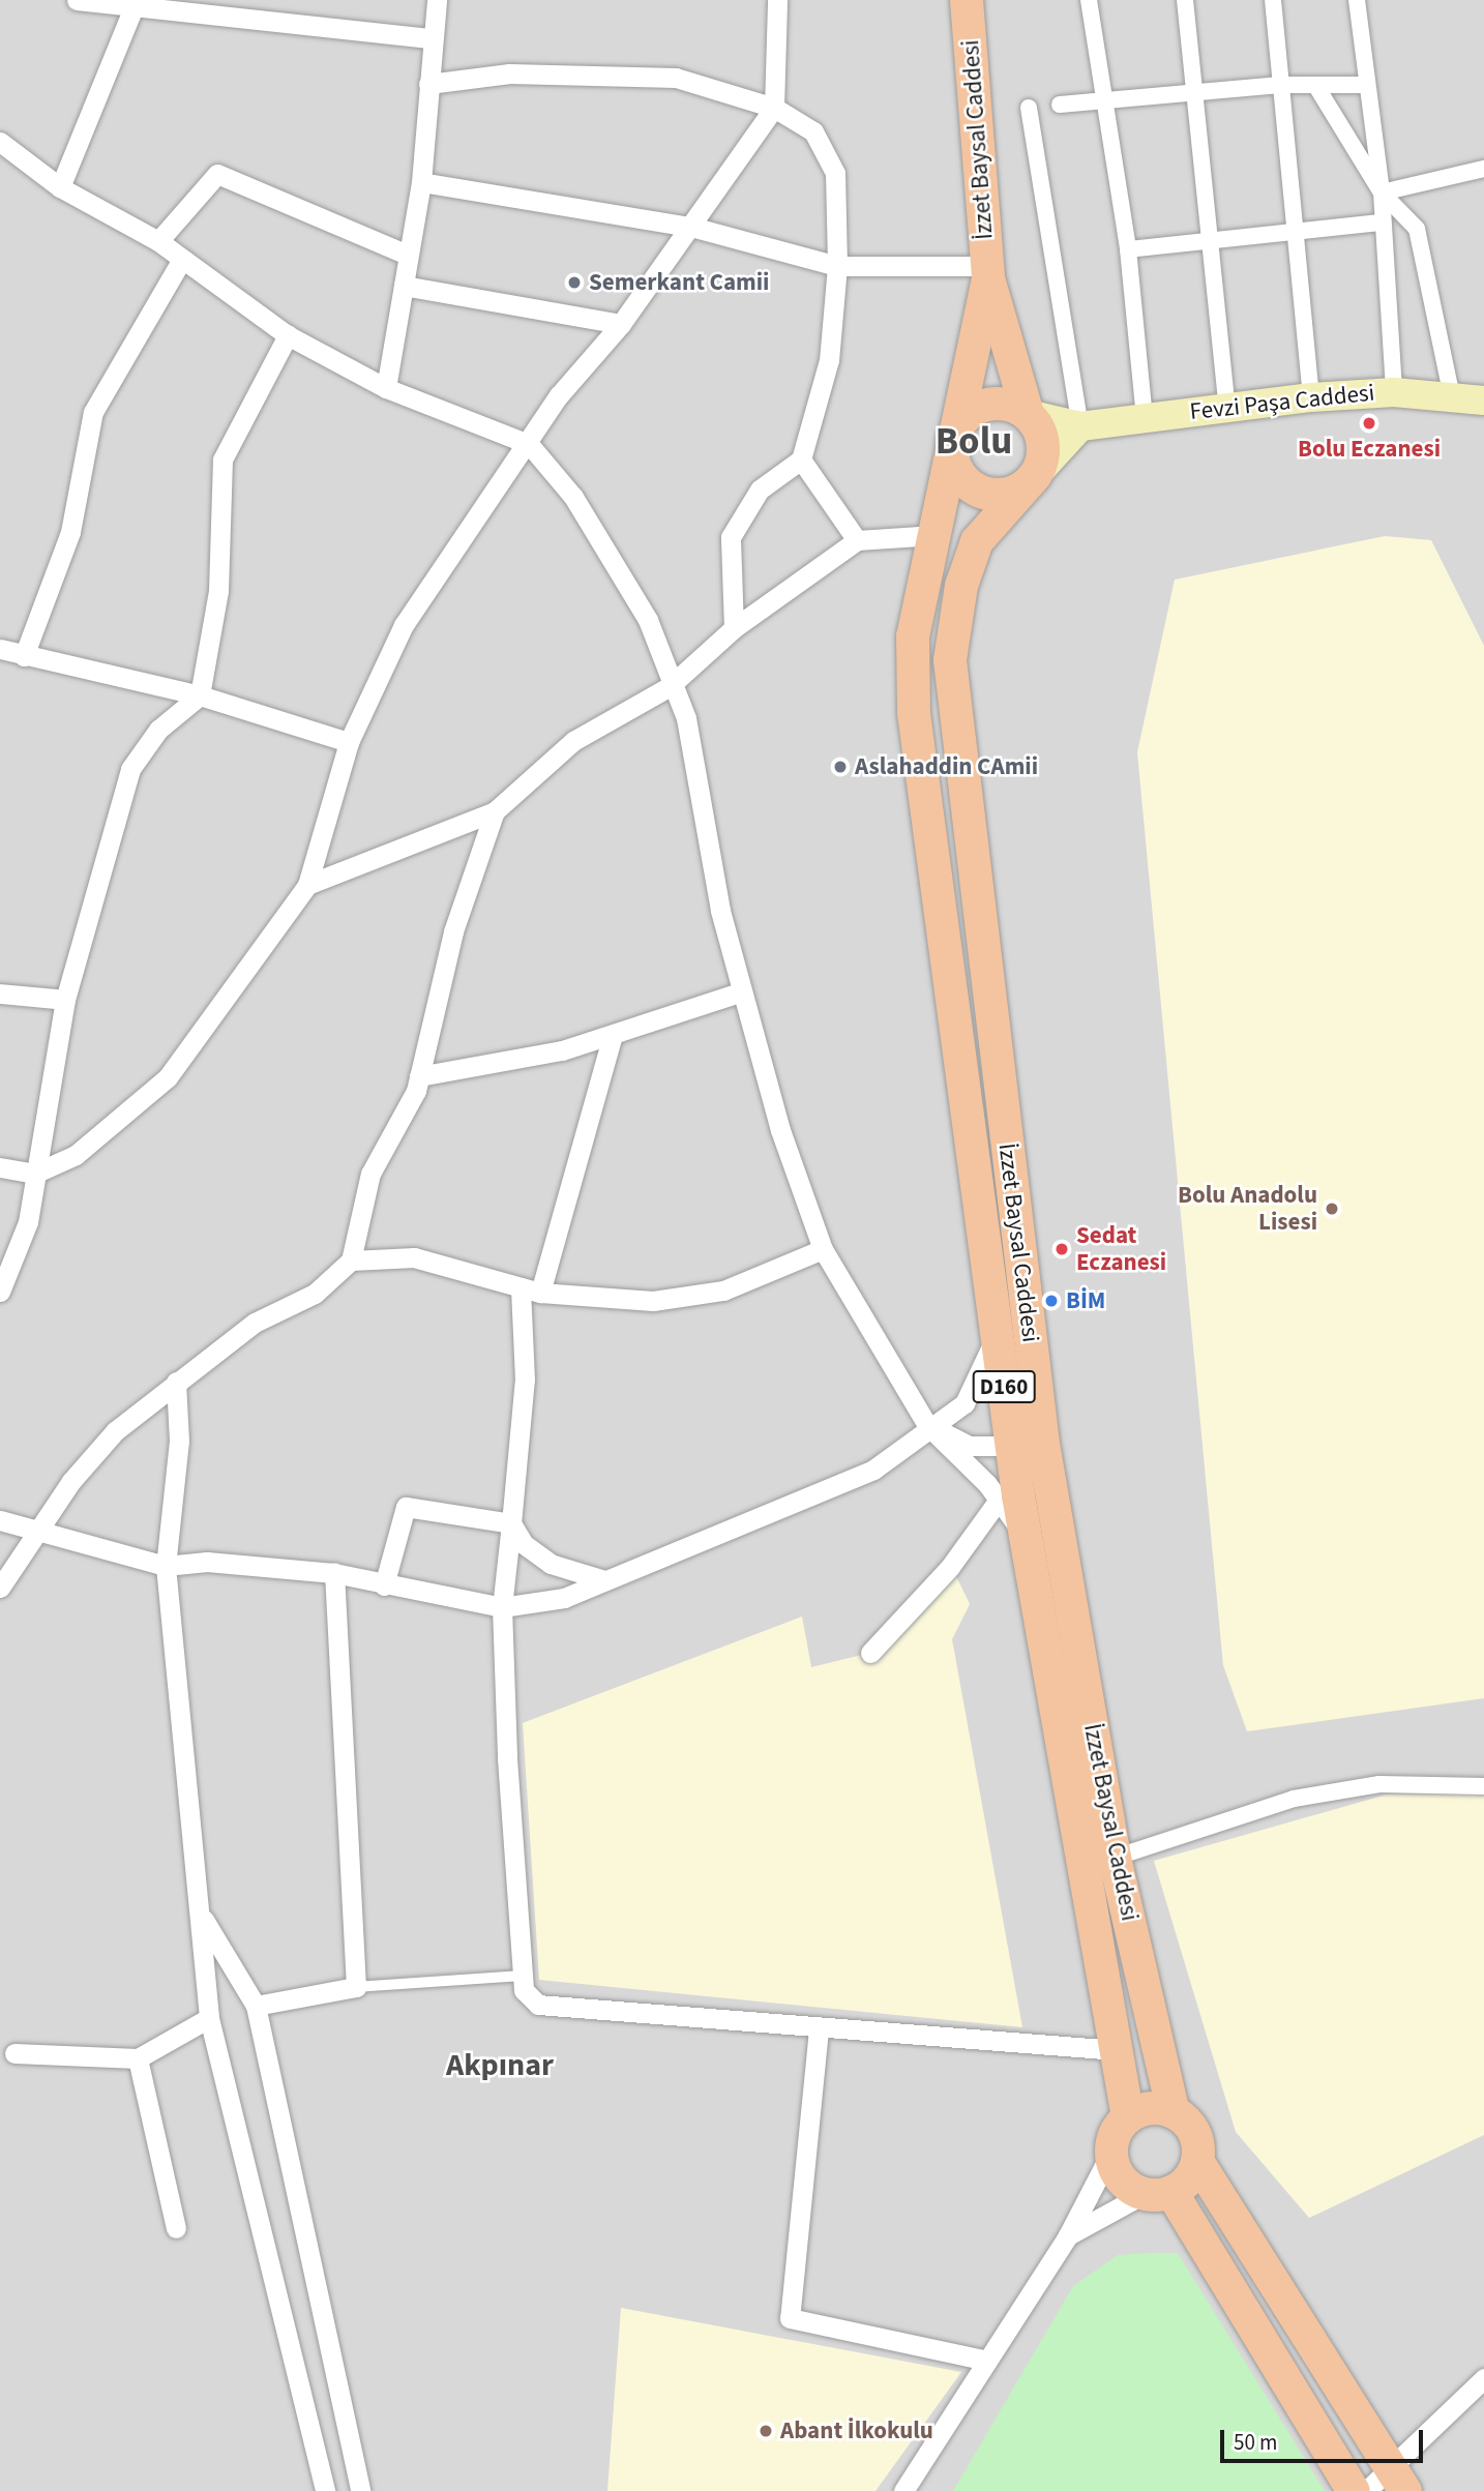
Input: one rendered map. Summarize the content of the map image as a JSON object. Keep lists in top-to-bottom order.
{
  "streets": {
    "main road": ["İzzet Baysal Caddesi", "Fevzi Paşa Caddesi", "D160"]
  },
  "crossings": [
    ["İzzet Baysal Caddesi", "D160"]
  ],
  "districts": ["Bolu", "Akpınar"],
  "places": [
    "Semerkant Camii",
    "Bolu Eczanesi",
    "Aslahaddin CAmii",
    "Bolu Anadolu Lisesi",
    "Sedat Eczanesi",
    "BİM",
    "Abant İlkokulu"
  ],
  "scale_bar": "50 m"
}
